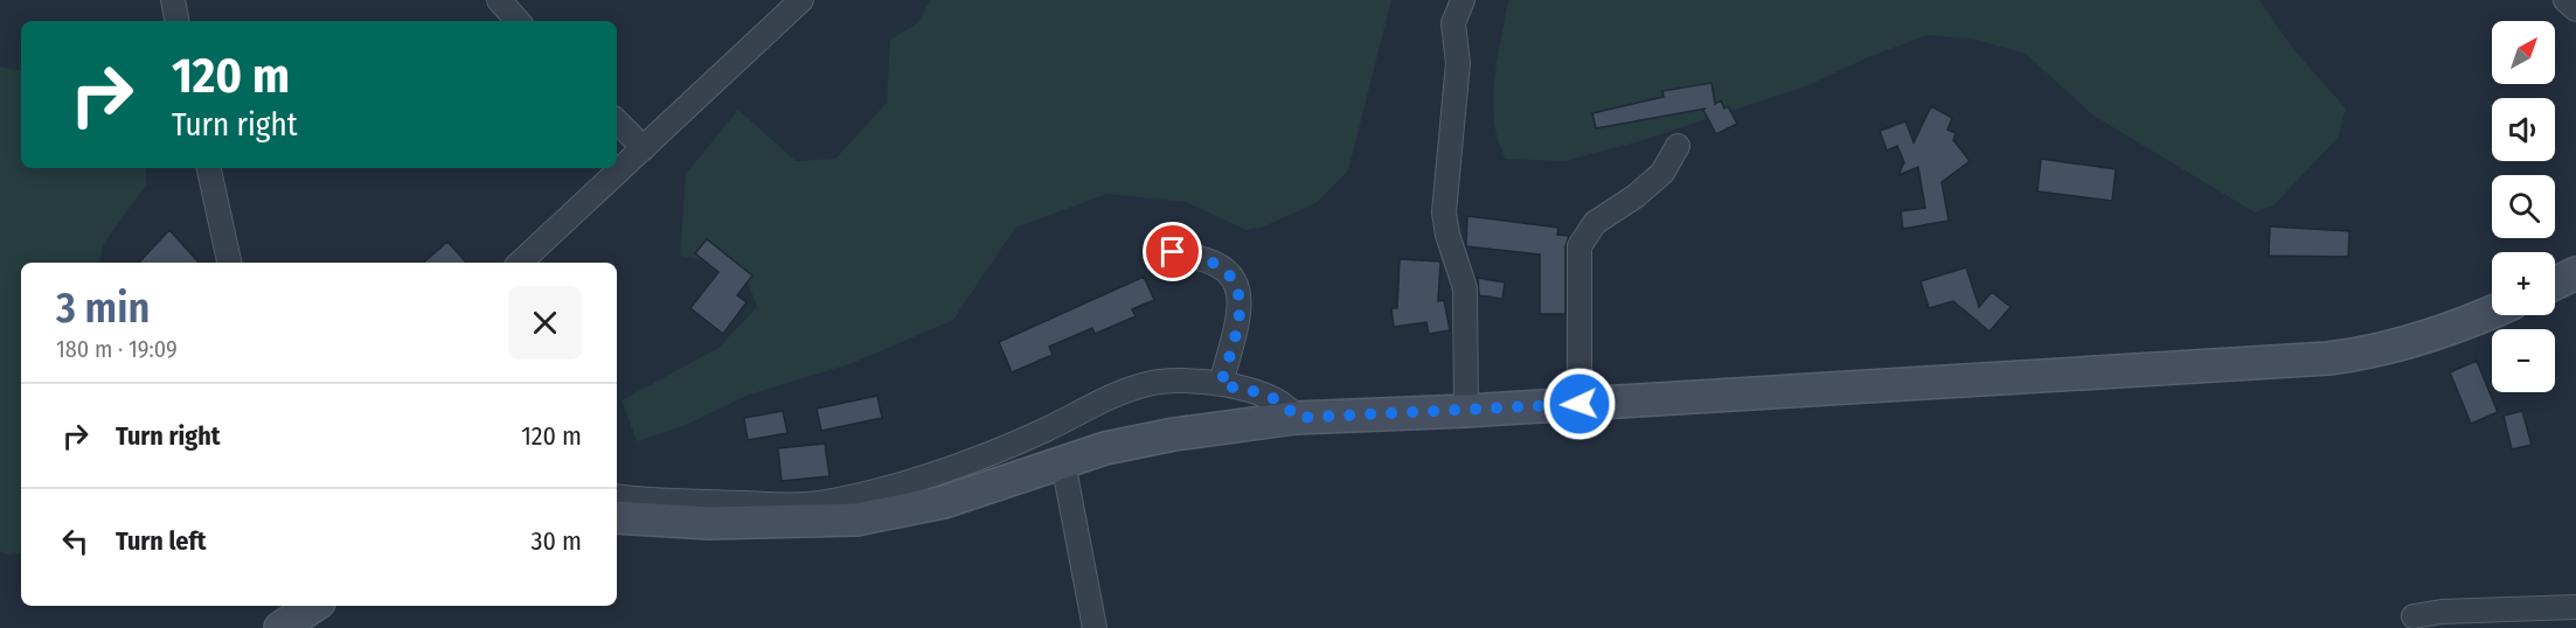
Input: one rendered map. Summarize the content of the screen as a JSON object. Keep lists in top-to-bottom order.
{
  "north": "top right",
  "page": {
    "map_buttons": ["+", "−"],
    "turn": ["120 m", "Turn right"],
    "heading": ["3 min", "180 m · 19:09"],
    "list": [
      {
        "name": "Turn right",
        "value": "120 m"
      },
      {
        "name": "Turn left",
        "value": "30 m"
      }
    ]
  }
}
